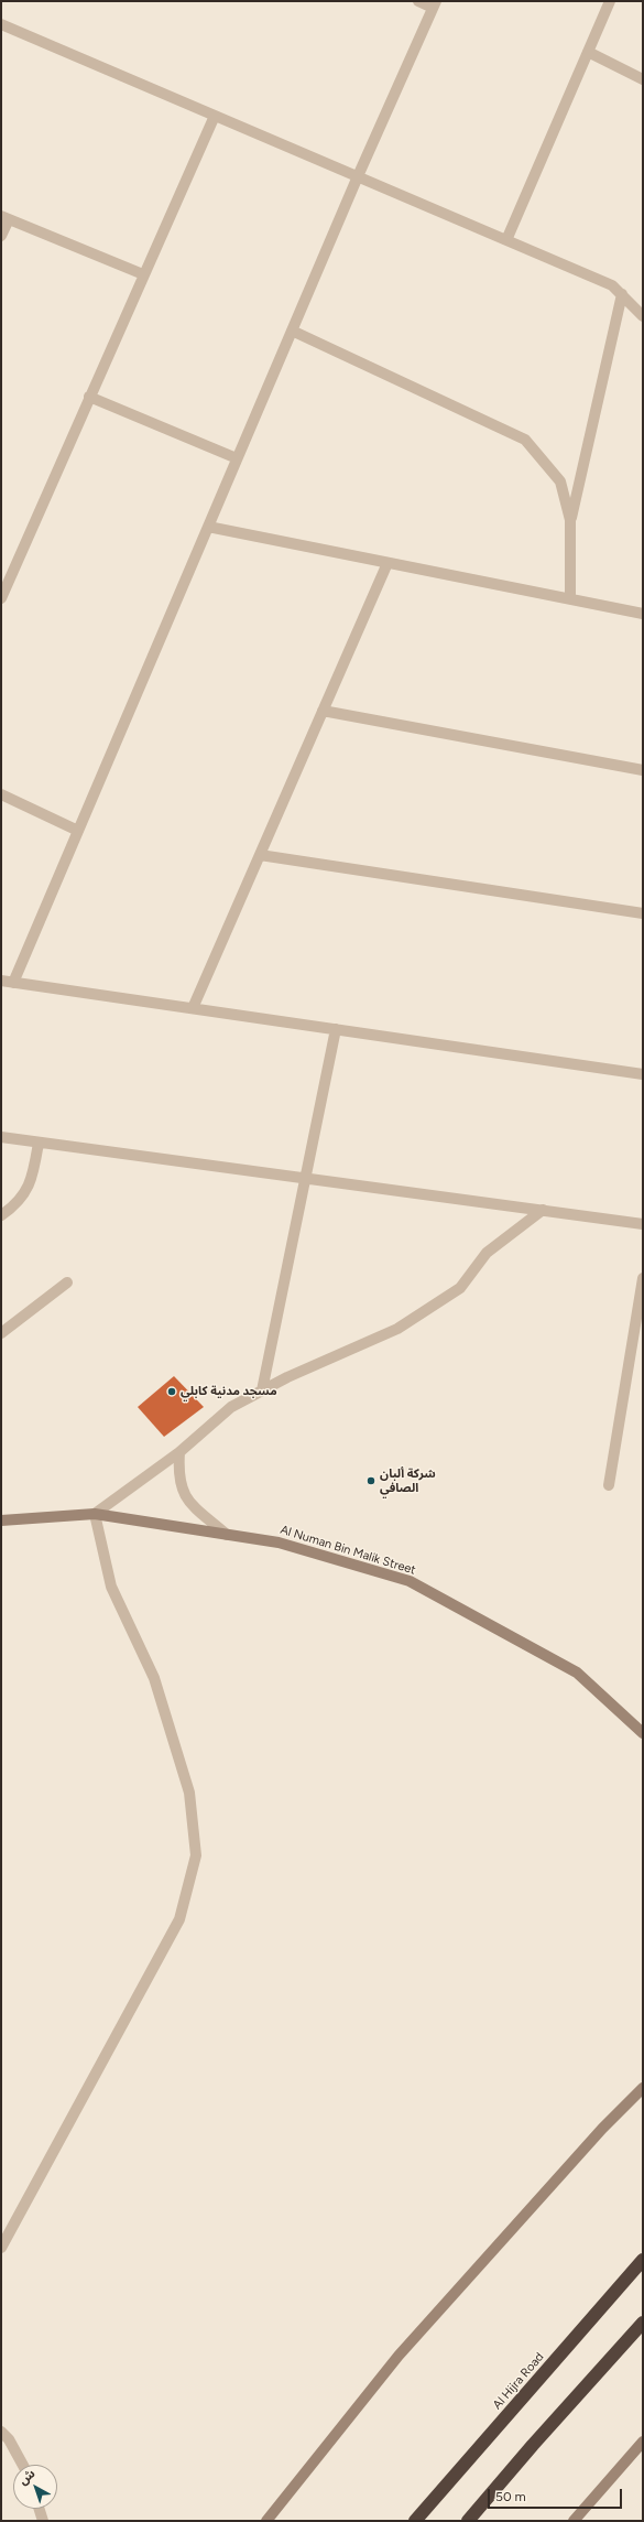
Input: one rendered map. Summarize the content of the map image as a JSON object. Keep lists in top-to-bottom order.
{
  "streets": {
    "highway": ["Al Hijra Road"],
    "main road": ["Al Numan Bin Malik Street"]
  },
  "places": ["مسجد مدنية كابلي", "شركة ألبان الصافي"],
  "scale_bar": "50 m",
  "north": "top left"
}
